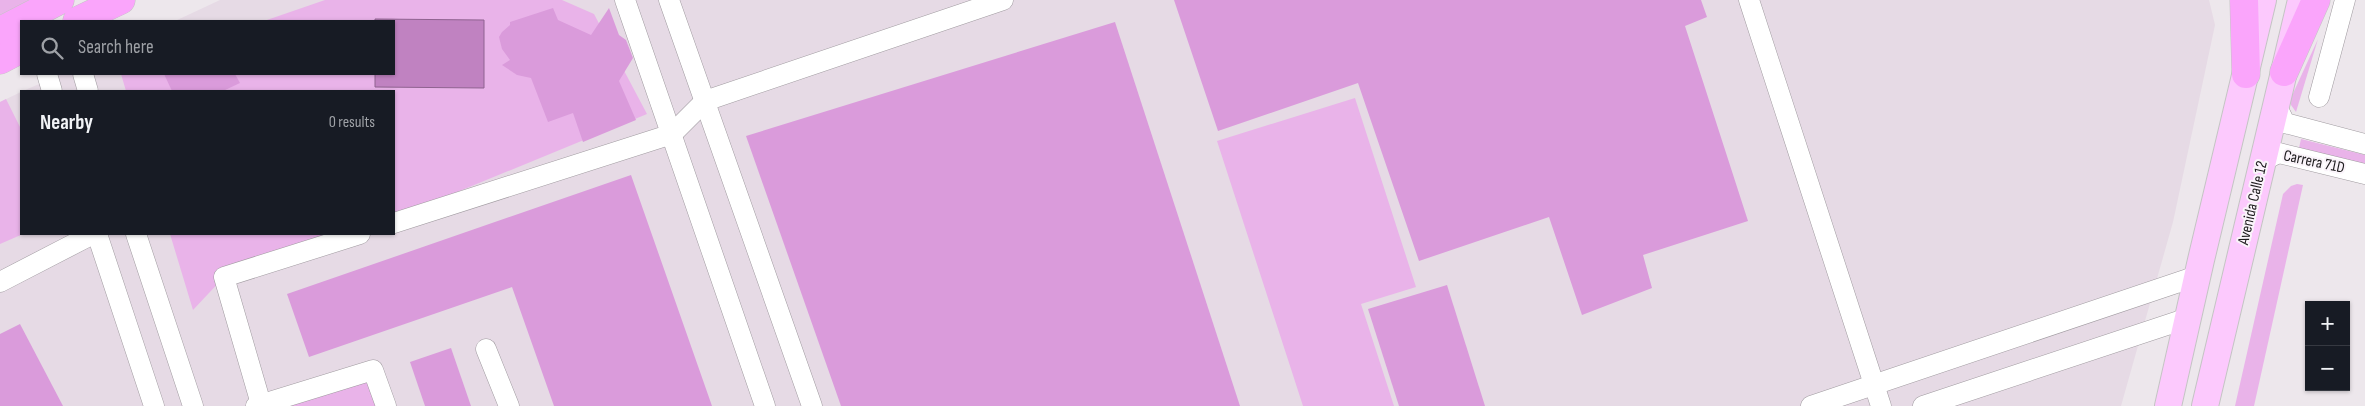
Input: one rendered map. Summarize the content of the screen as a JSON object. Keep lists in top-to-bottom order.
{
  "streets": {
    "main road": ["Avenida Calle 12"],
    "street": ["Carrera 71D"]
  },
  "crossings": [
    ["Carrera 71D", "Avenida Calle 12"]
  ],
  "page": {
    "search": "Search here",
    "heading": ["Nearby", "0 results"],
    "map_buttons": ["+", "−"]
  }
}
